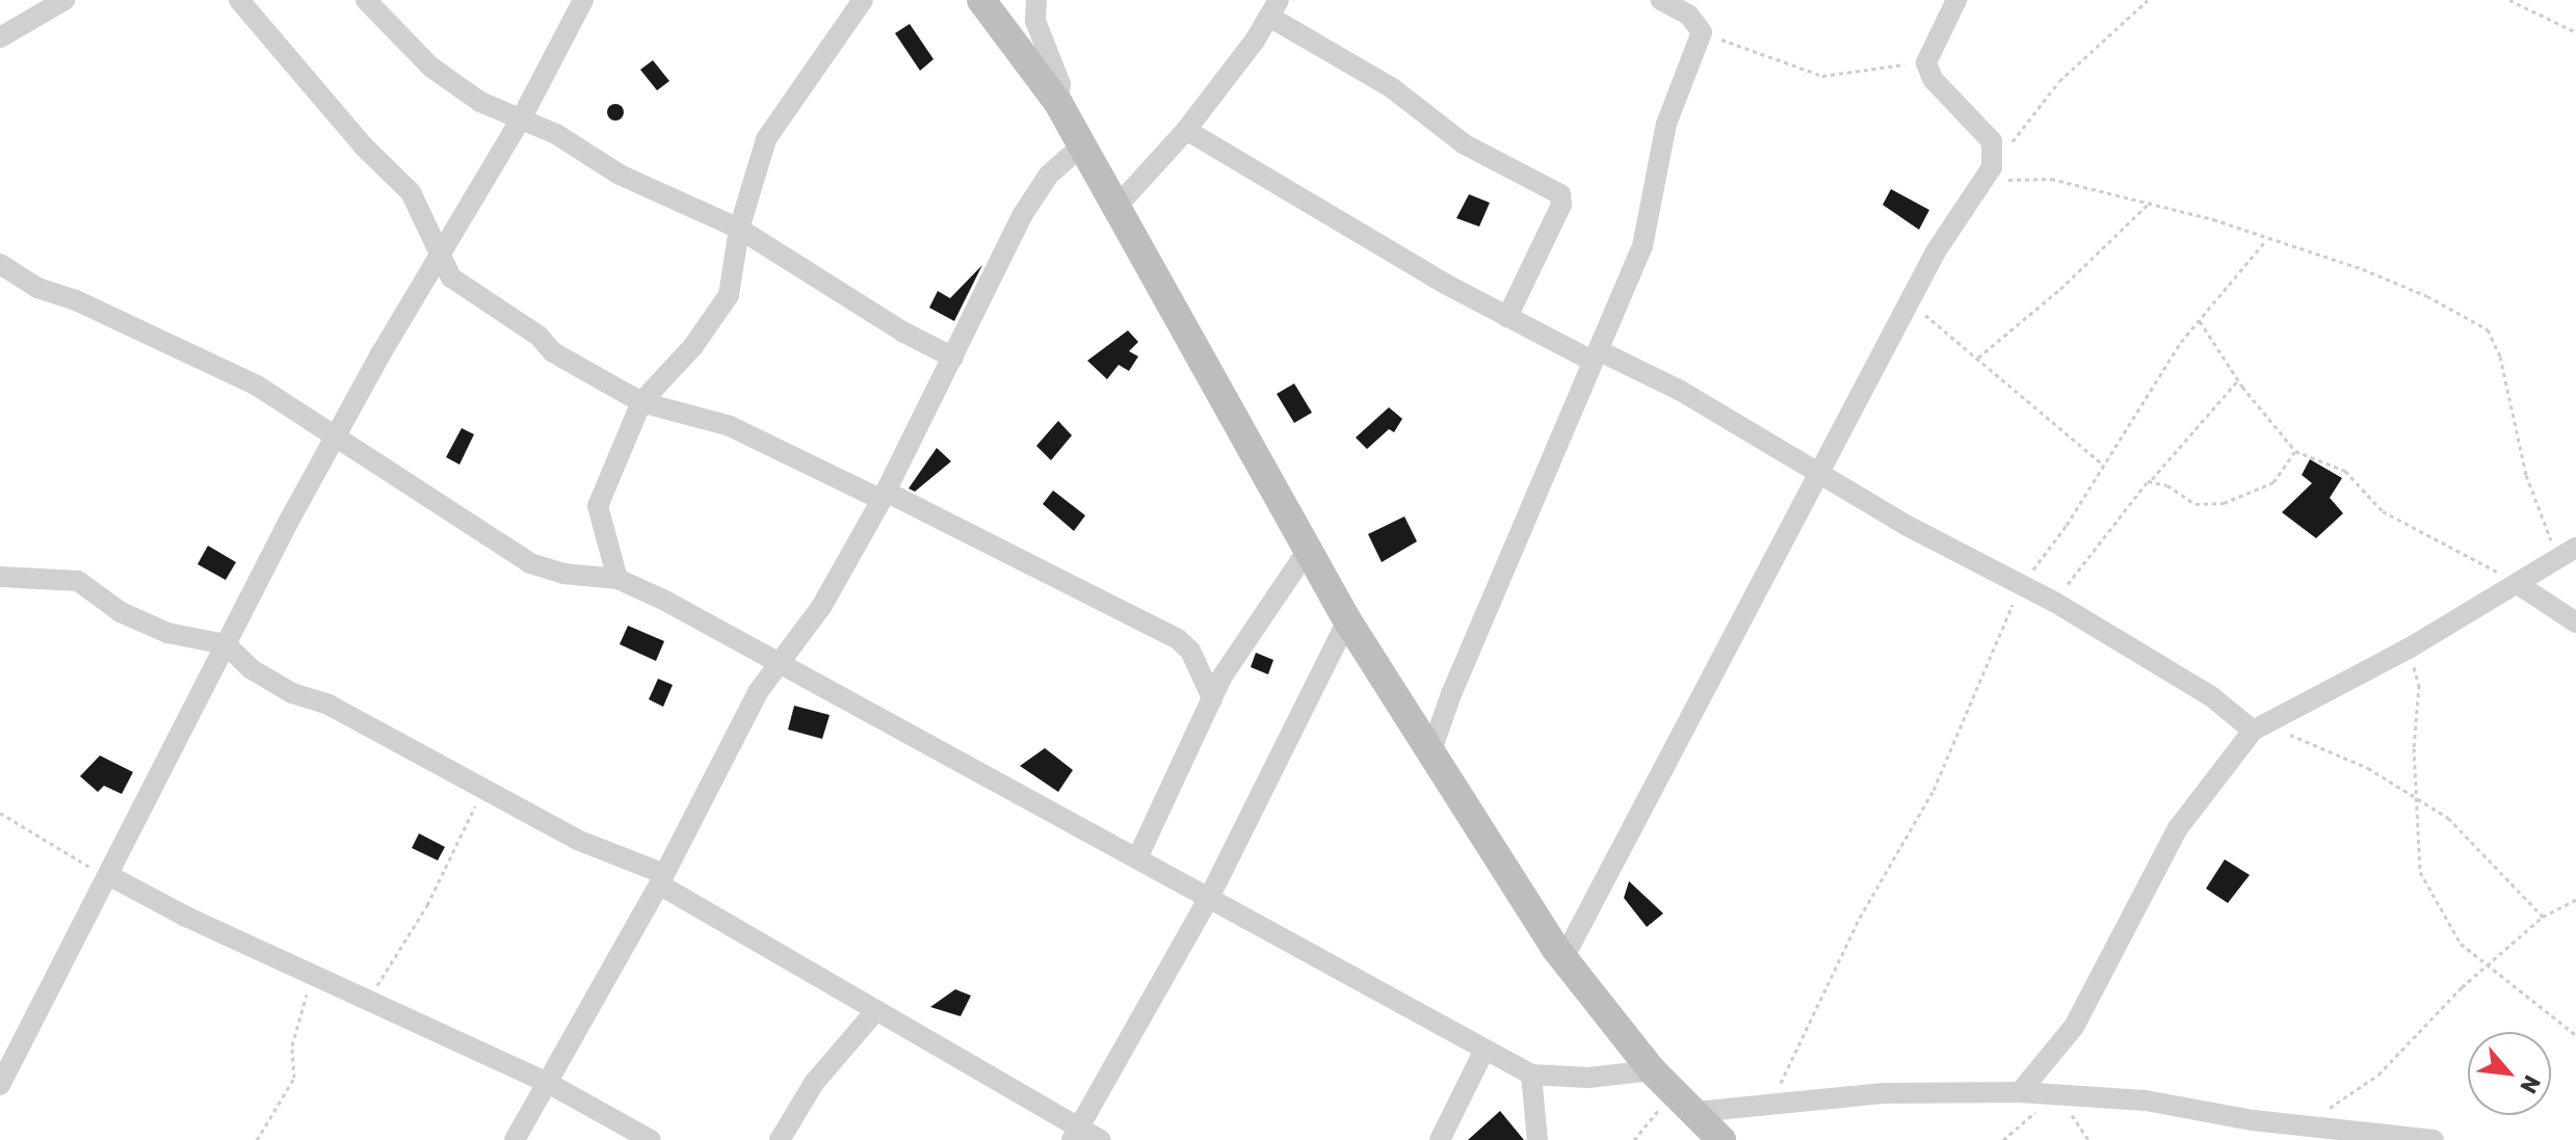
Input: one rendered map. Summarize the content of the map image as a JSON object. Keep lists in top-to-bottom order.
{
  "north": "bottom right"
}
